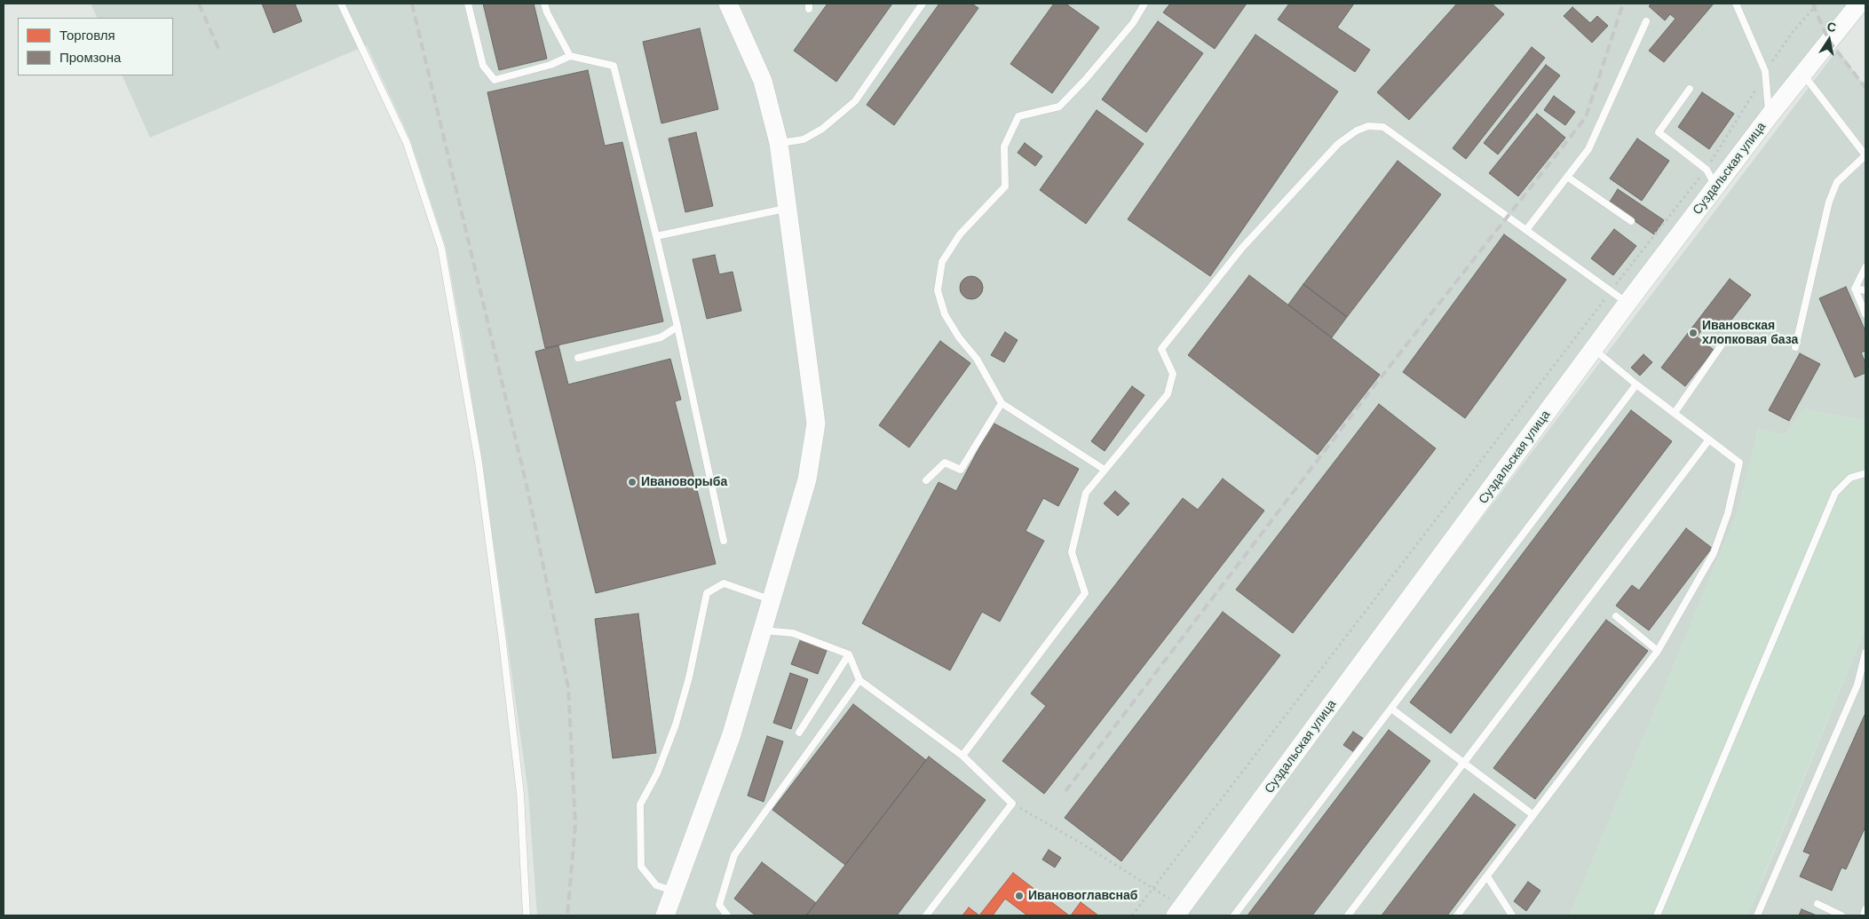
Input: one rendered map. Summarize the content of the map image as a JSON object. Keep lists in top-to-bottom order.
{
  "streets": {
    "main road": ["Суздальская улица"]
  },
  "places": ["Ивановская хлопковая база", "Ивановорыба", "Ивановоглавснаб"],
  "legend": ["Торговля", "Промзона"],
  "north": "top"
}
